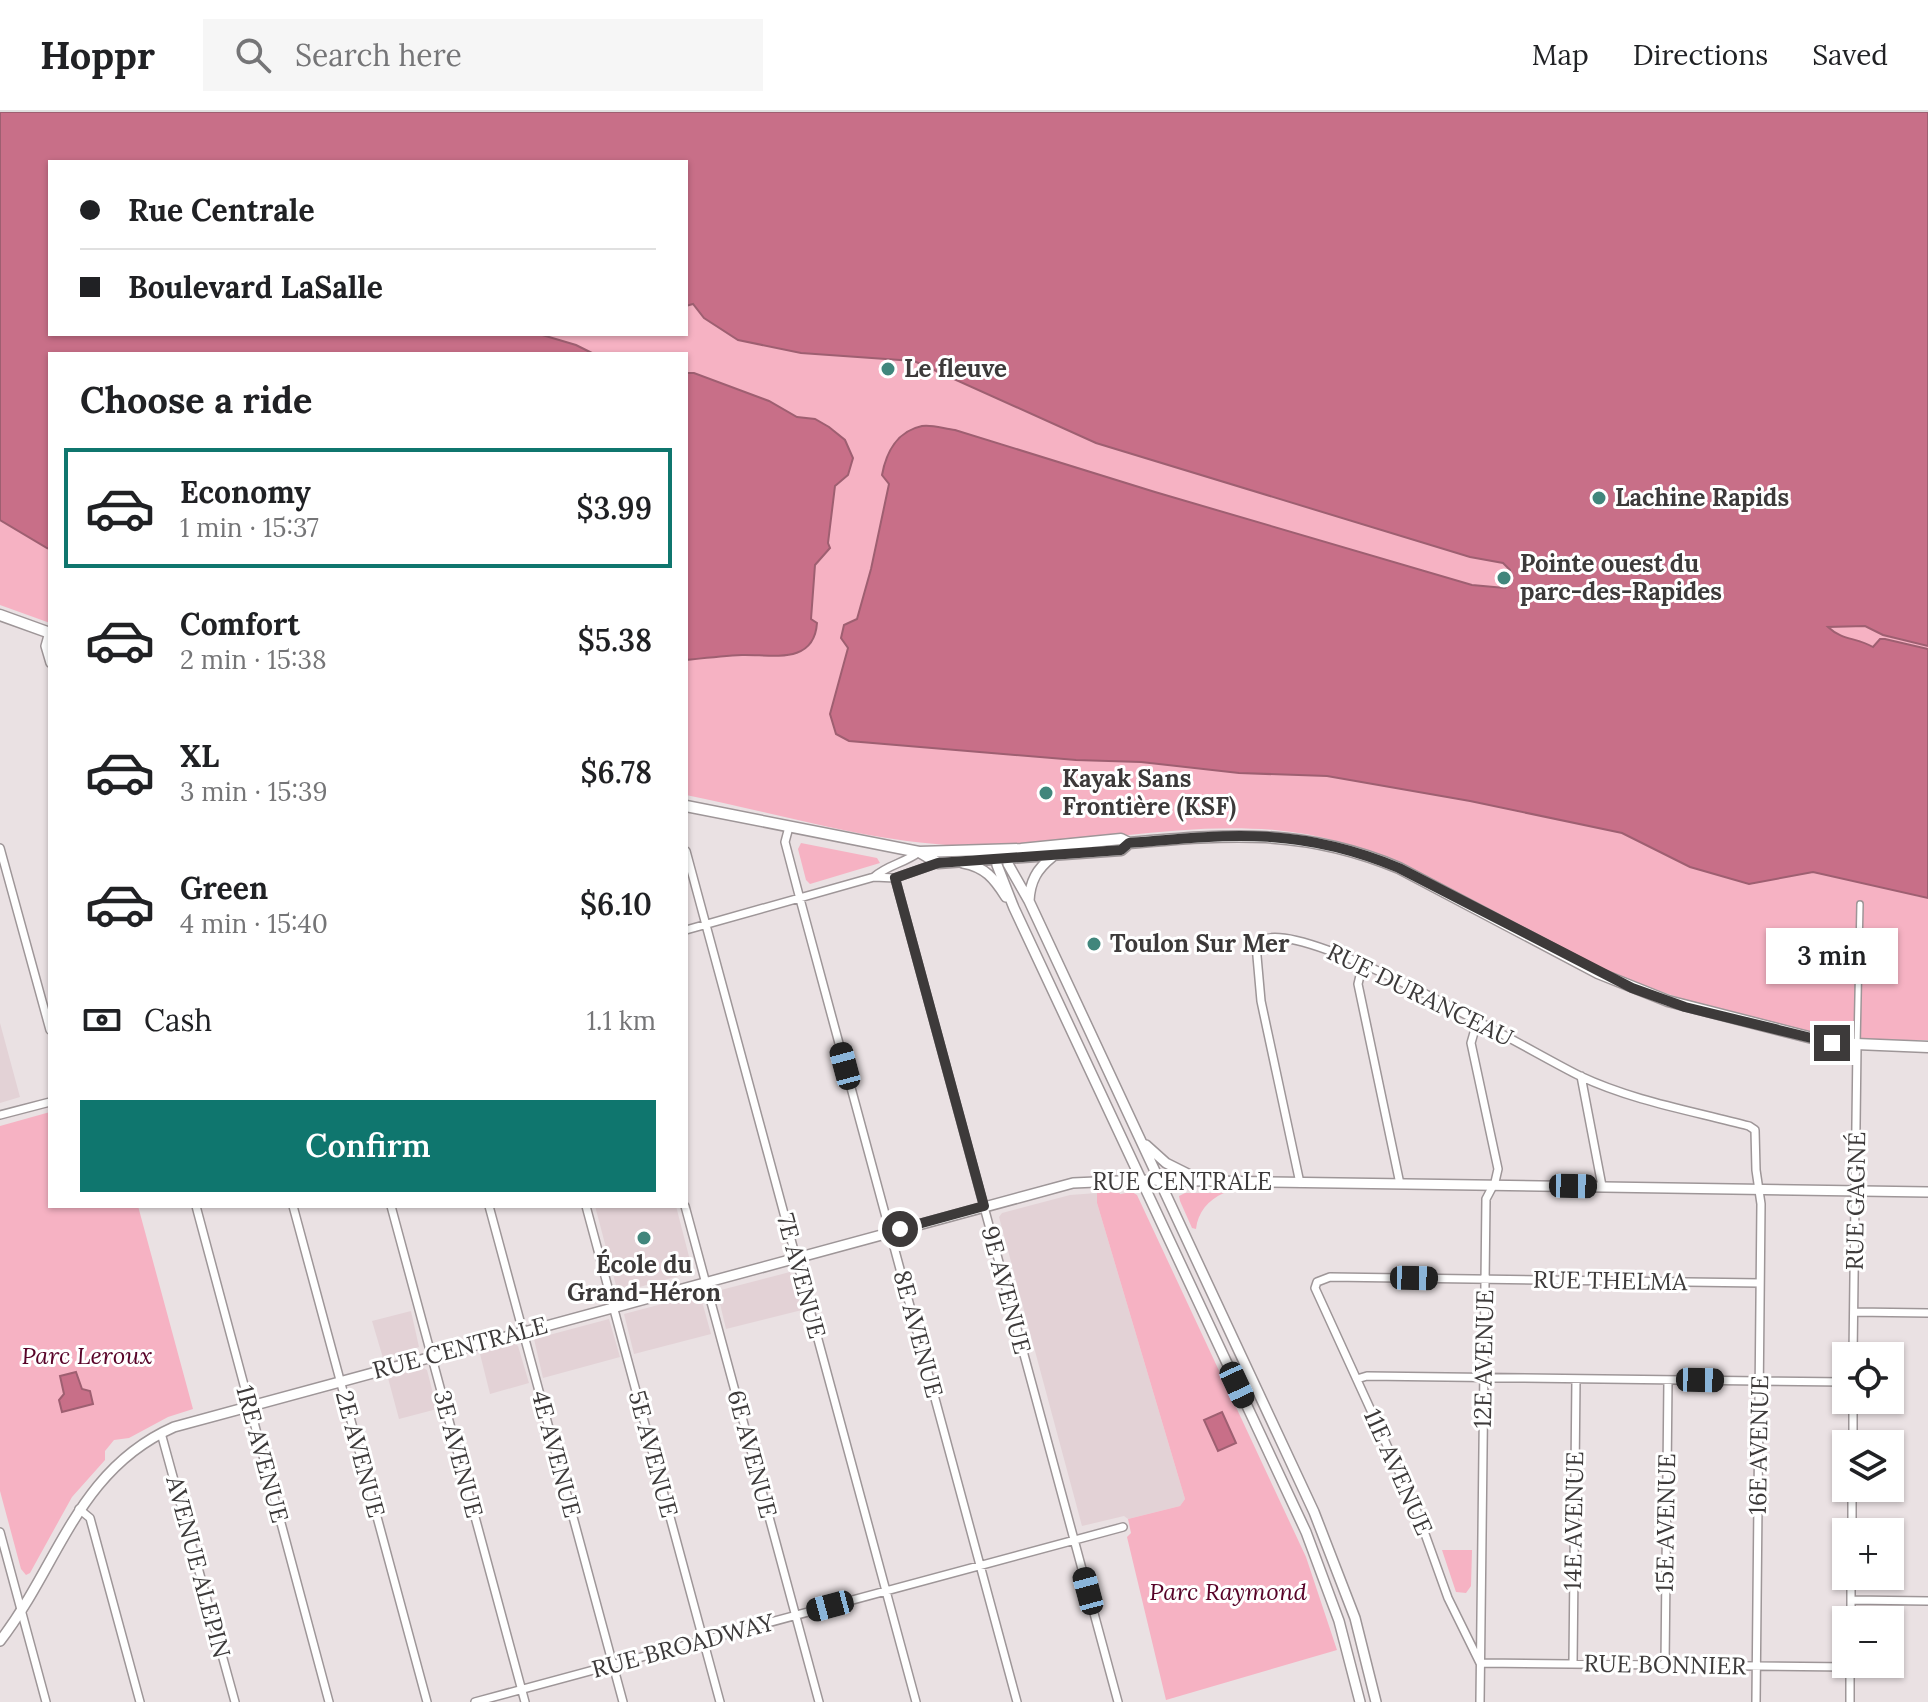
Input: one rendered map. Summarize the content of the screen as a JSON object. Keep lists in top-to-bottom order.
{
  "streets": {
    "street": [
      "RUE DURANCEAU",
      "RUE CENTRALE",
      "RUE GAGNÉ",
      "7E AVENUE",
      "RUE THELMA",
      "9E AVENUE",
      "8E AVENUE",
      "12E AVENUE",
      "16E AVENUE",
      "1RE AVENUE",
      "2E AVENUE",
      "3E AVENUE",
      "4E AVENUE",
      "5E AVENUE",
      "6E AVENUE",
      "11E AVENUE",
      "14E AVENUE",
      "15E AVENUE",
      "AVENUE ALEPIN",
      "RUE BROADWAY",
      "RUE BONNIER"
    ]
  },
  "crossings": [
    ["RUE DURANCEAU", "RUE CENTRALE"],
    ["RUE DURANCEAU", "12E AVENUE"],
    ["RUE DURANCEAU", "16E AVENUE"],
    ["RUE CENTRALE", "RUE GAGNÉ"],
    ["RUE CENTRALE", "7E AVENUE"],
    ["RUE CENTRALE", "9E AVENUE"],
    ["RUE CENTRALE", "8E AVENUE"],
    ["RUE CENTRALE", "12E AVENUE"],
    ["RUE CENTRALE", "16E AVENUE"],
    ["RUE CENTRALE", "1RE AVENUE"],
    ["RUE CENTRALE", "2E AVENUE"],
    ["RUE CENTRALE", "3E AVENUE"],
    ["RUE CENTRALE", "4E AVENUE"],
    ["RUE CENTRALE", "5E AVENUE"],
    ["RUE CENTRALE", "6E AVENUE"],
    ["RUE CENTRALE", "AVENUE ALEPIN"],
    ["7E AVENUE", "RUE BROADWAY"],
    ["RUE THELMA", "12E AVENUE"],
    ["RUE THELMA", "16E AVENUE"],
    ["RUE THELMA", "11E AVENUE"],
    ["9E AVENUE", "RUE BROADWAY"],
    ["8E AVENUE", "RUE BROADWAY"],
    ["12E AVENUE", "11E AVENUE"],
    ["12E AVENUE", "RUE BONNIER"],
    ["16E AVENUE", "RUE BONNIER"],
    ["3E AVENUE", "RUE BROADWAY"],
    ["4E AVENUE", "RUE BROADWAY"],
    ["5E AVENUE", "RUE BROADWAY"],
    ["6E AVENUE", "RUE BROADWAY"],
    ["11E AVENUE", "RUE BONNIER"],
    ["14E AVENUE", "RUE BONNIER"],
    ["15E AVENUE", "RUE BONNIER"]
  ],
  "parks": ["Parc Leroux", "Parc Raymond"],
  "places": [
    "Le fleuve",
    "Lachine Rapids",
    "Pointe ouest du parc-des-Rapides",
    "Kayak Sans Frontière (KSF)",
    "Toulon Sur Mer",
    "École du Grand-Héron"
  ],
  "page": {
    "header": "Hoppr",
    "search": "Search here",
    "nav": ["Map", "Directions", "Saved"],
    "banner": ["Rue Centrale", "Boulevard LaSalle"],
    "heading": "Choose a ride",
    "list": [
      {
        "name": "Economy",
        "note": "1 min · 15:37",
        "value": "$3.99"
      },
      {
        "name": "Comfort",
        "note": "2 min · 15:38",
        "value": "$5.38"
      },
      {
        "name": "XL",
        "note": "3 min · 15:39",
        "value": "$6.78"
      },
      {
        "name": "Green",
        "note": "4 min · 15:40",
        "value": "$6.10"
      }
    ],
    "bubble": "3 min",
    "pay": ["Cash", "1.1 km"],
    "buttons": "Confirm",
    "map_buttons": ["+", "−"]
  }
}
